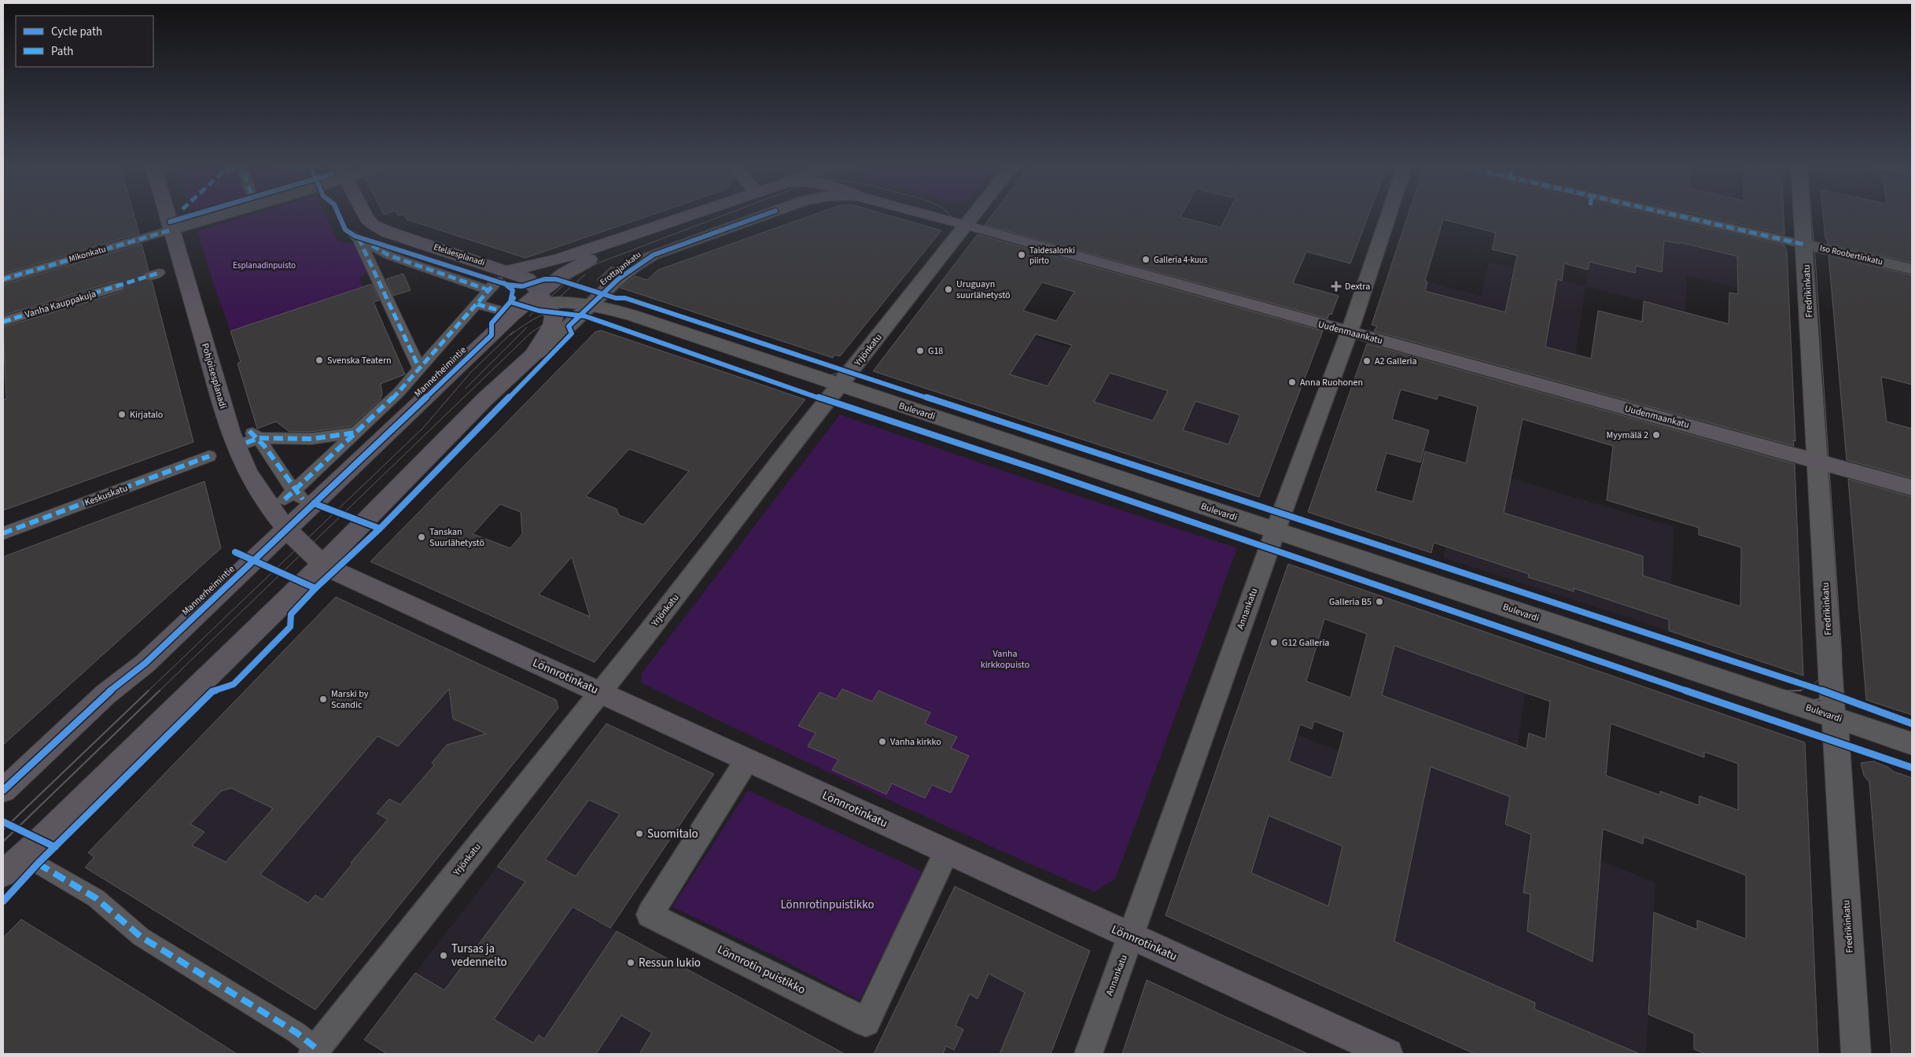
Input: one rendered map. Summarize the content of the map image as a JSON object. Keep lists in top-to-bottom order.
{
  "streets": {
    "main road": [
      "Eteläesplanadi",
      "Erottajankatu",
      "Uudenmaankatu",
      "Mannerheimintie",
      "Pohjoisesplanadi",
      "Lönnrotinkatu"
    ],
    "street": [
      "Mikonkatu",
      "Iso Roobertinkatu",
      "Fredrikinkatu",
      "Vanha Kauppakuja",
      "Yrjönkatu",
      "Bulevardi",
      "Keskuskatu",
      "Annankatu",
      "Lönnrotin puistikko"
    ]
  },
  "crossings": [
    ["Mikonkatu", "Pohjoisesplanadi"],
    ["Eteläesplanadi", "Erottajankatu"],
    ["Eteläesplanadi", "Bulevardi"],
    ["Iso Roobertinkatu", "Fredrikinkatu"],
    ["Erottajankatu", "Bulevardi"],
    ["Fredrikinkatu", "Uudenmaankatu"],
    ["Fredrikinkatu", "Bulevardi"],
    ["Uudenmaankatu", "Yrjönkatu"],
    ["Uudenmaankatu", "Annankatu"],
    ["Yrjönkatu", "Bulevardi"],
    ["Yrjönkatu", "Lönnrotinkatu"],
    ["Mannerheimintie", "Pohjoisesplanadi"],
    ["Mannerheimintie", "Bulevardi"],
    ["Pohjoisesplanadi", "Lönnrotinkatu"],
    ["Bulevardi", "Annankatu"],
    ["Annankatu", "Lönnrotinkatu"],
    ["Lönnrotinkatu", "Lönnrotin puistikko"]
  ],
  "parks": ["Esplanadinpuisto", "Vanha kirkkopuisto", "Lönnrotinpuistikko"],
  "places": {
    "other": [
      "Taidesalonki piirto",
      "Galleria 4-kuus",
      "Uruguayn suurlähetystö",
      "G18",
      "Svenska Teatern",
      "A2 Galleria",
      "Anna Ruohonen",
      "Kirjatalo",
      "Myymälä 2",
      "Tanskan Suurlähetystö",
      "Galleria B5",
      "G12 Galleria",
      "Marski by Scandic",
      "Vanha kirkko",
      "Suomitalo",
      "Tursas ja vedenneito",
      "Ressun lukio"
    ],
    "health": ["Dextra"]
  },
  "legend": ["Cycle path", "Path"]
}
